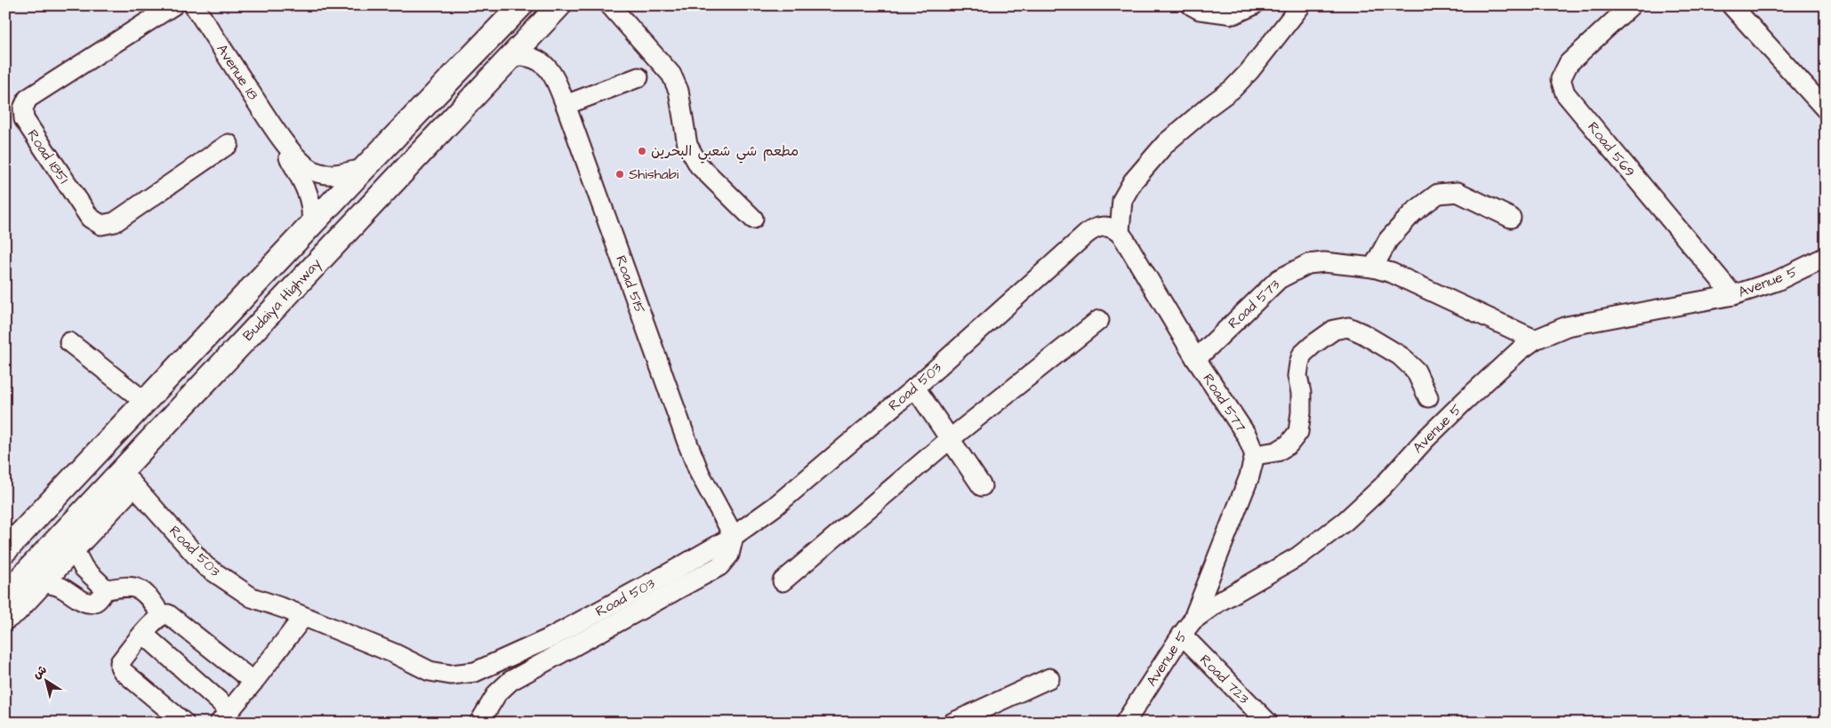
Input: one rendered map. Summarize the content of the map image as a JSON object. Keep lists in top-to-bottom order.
{
  "streets": {
    "main road": ["Budaiya Highway"],
    "street": [
      "Avenue 18",
      "Road 569",
      "Road 1851",
      "Avenue 5",
      "Road 515",
      "Road 573",
      "Road 503",
      "Road 577",
      "Road 723"
    ]
  },
  "crossings": [
    ["Avenue 18", "Budaiya Highway"],
    ["Road 569", "Avenue 5"],
    ["Avenue 5", "Road 573"],
    ["Avenue 5", "Road 723"],
    ["Road 515", "Budaiya Highway"],
    ["Road 515", "Road 503"],
    ["Budaiya Highway", "Road 503"],
    ["Road 573", "Road 577"],
    ["Road 503", "Road 577"]
  ],
  "places": ["مطعم شي شعبي البحرين", "Shishabi"],
  "north": "top left"
}
